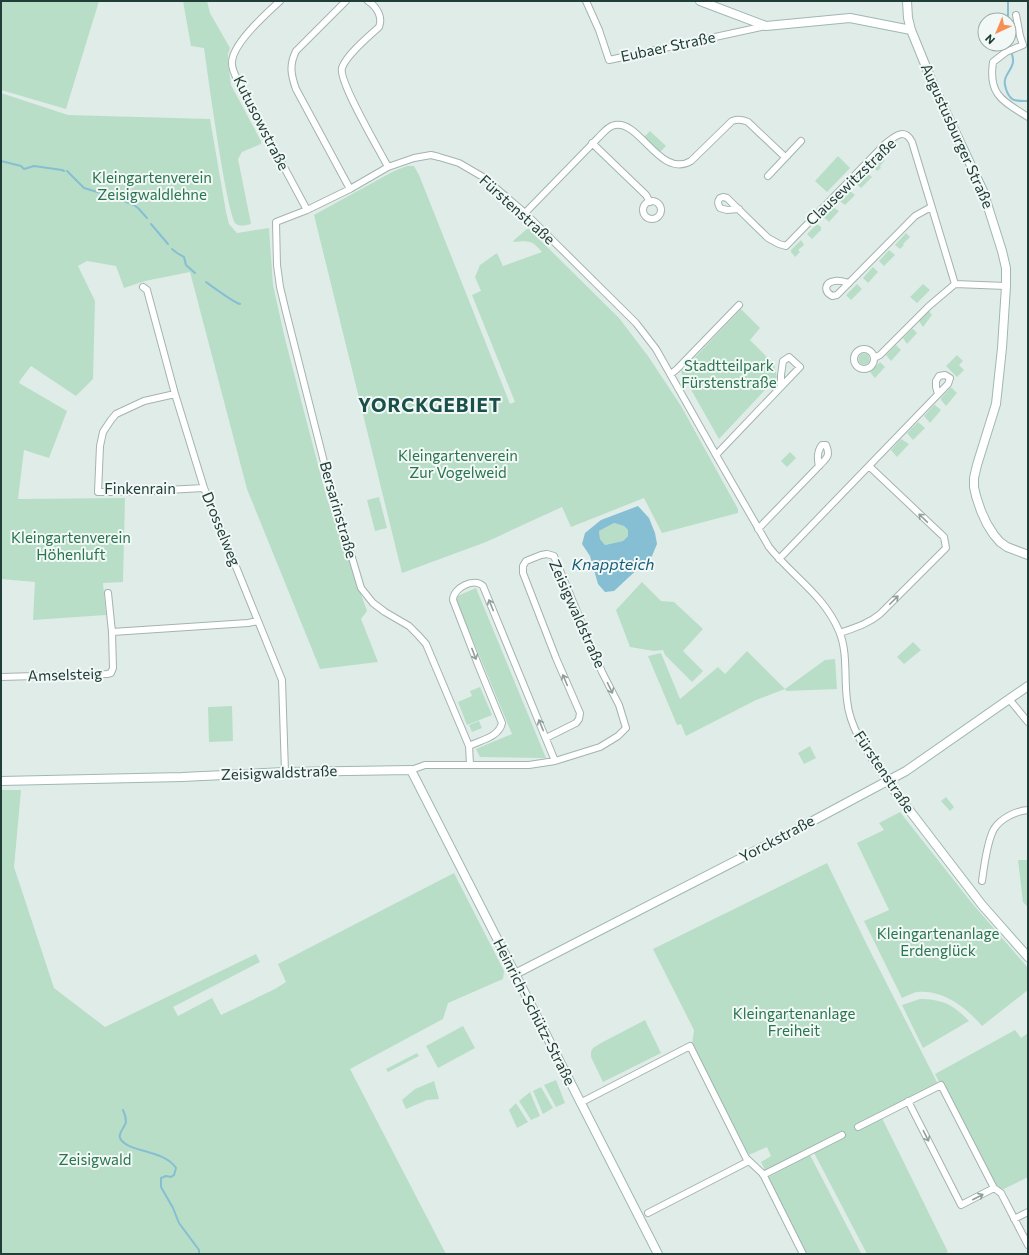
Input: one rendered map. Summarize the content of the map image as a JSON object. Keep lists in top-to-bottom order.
{
  "streets": {
    "main road": [
      "Eubaer Straße",
      "Augustusburger Straße",
      "Fürstenstraße",
      "Zeisigwaldstraße",
      "Yorckstraße",
      "Heinrich-Schütz-Straße"
    ],
    "street": [
      "Kutusowstraße",
      "Clausewitzstraße",
      "Finkenrain",
      "Bersarinstraße",
      "Drosselweg",
      "Amselsteig"
    ]
  },
  "crossings": [
    ["Eubaer Straße", "Augustusburger Straße"],
    ["Kutusowstraße", "Fürstenstraße"],
    ["Fürstenstraße", "Bersarinstraße"],
    ["Fürstenstraße", "Yorckstraße"],
    ["Finkenrain", "Drosselweg"],
    ["Bersarinstraße", "Zeisigwaldstraße"],
    ["Drosselweg", "Zeisigwaldstraße"],
    ["Zeisigwaldstraße", "Heinrich-Schütz-Straße"],
    ["Yorckstraße", "Heinrich-Schütz-Straße"]
  ],
  "districts": ["YORCKGEBIET"],
  "water": ["Knappteich"],
  "parks": [
    "Kleingartenverein Zeisigwaldlehne",
    "Stadtteilpark Fürstenstraße",
    "Kleingartenverein Zur Vogelweid",
    "Kleingartenverein Höhenluft",
    "Kleingartenanlage Erdenglück",
    "Kleingartenanlage Freiheit",
    "Zeisigwald"
  ],
  "north": "bottom left"
}
